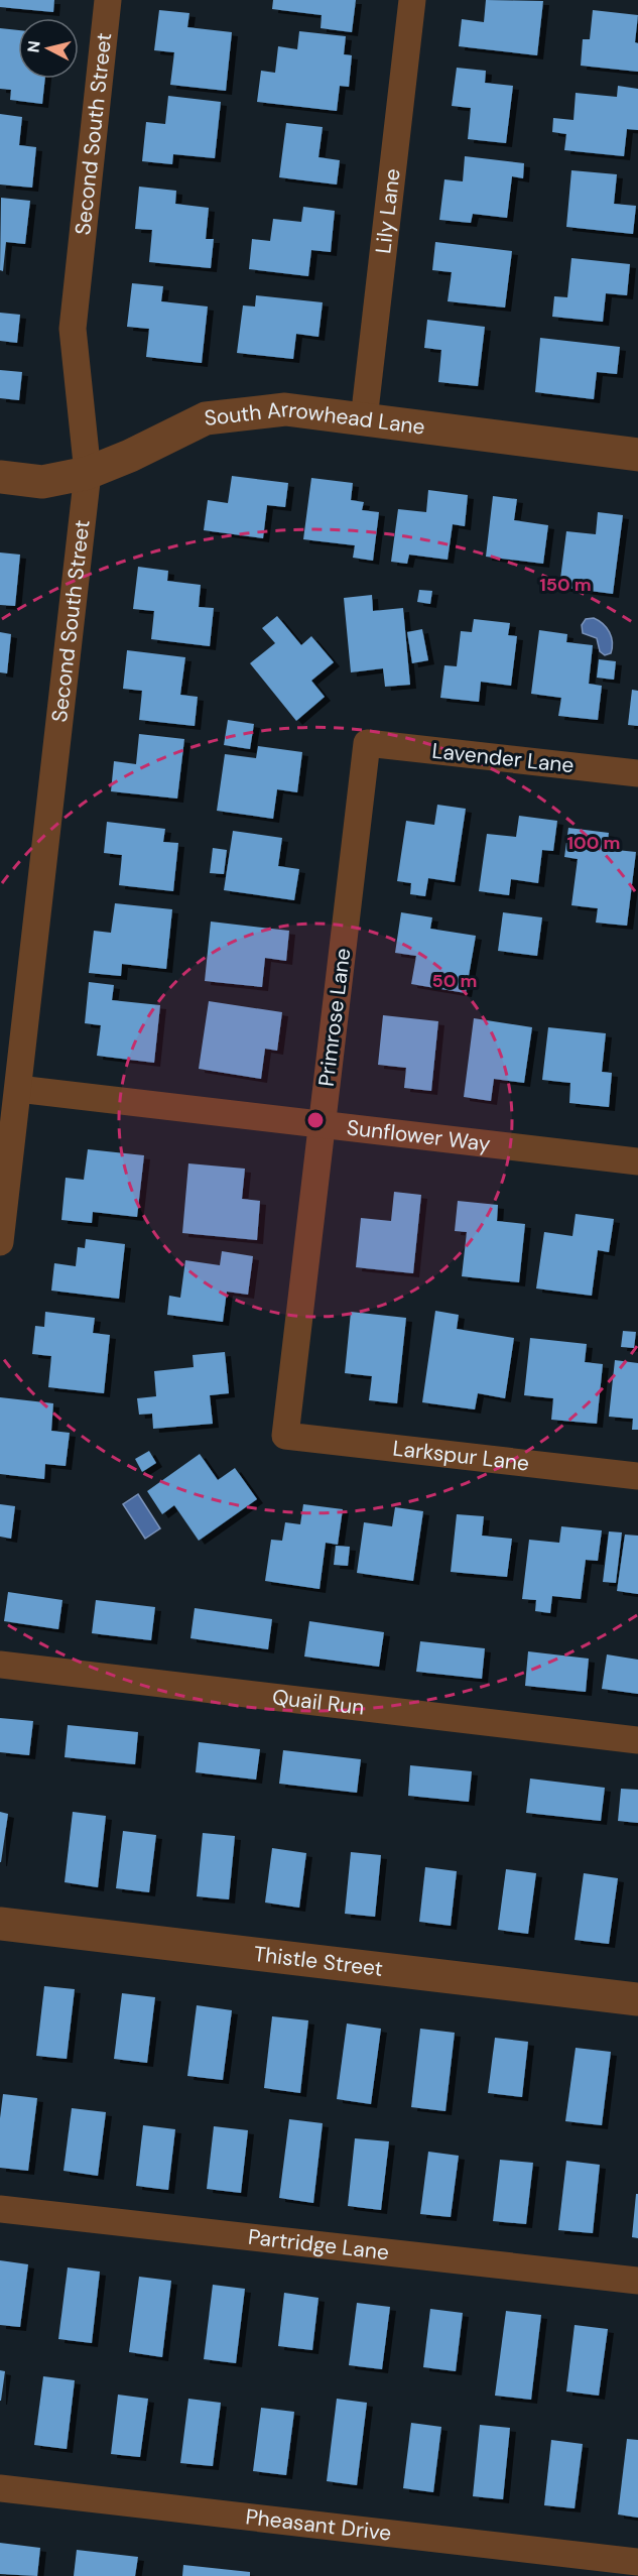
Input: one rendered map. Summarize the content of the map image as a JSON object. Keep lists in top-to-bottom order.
{
  "streets": {
    "street": [
      "Second South Street",
      "Lily Lane",
      "South Arrowhead Lane",
      "Lavender Lane",
      "Primrose Lane",
      "Sunflower Way",
      "Larkspur Lane",
      "Quail Run",
      "Thistle Street",
      "Partridge Lane",
      "Pheasant Drive"
    ]
  },
  "crossings": [
    ["Second South Street", "South Arrowhead Lane"],
    ["Second South Street", "Sunflower Way"],
    ["Lily Lane", "South Arrowhead Lane"],
    ["Lavender Lane", "Primrose Lane"],
    ["Primrose Lane", "Sunflower Way"],
    ["Primrose Lane", "Larkspur Lane"]
  ],
  "north": "left",
  "rings": ["150 m", "100 m", "50 m"]
}
